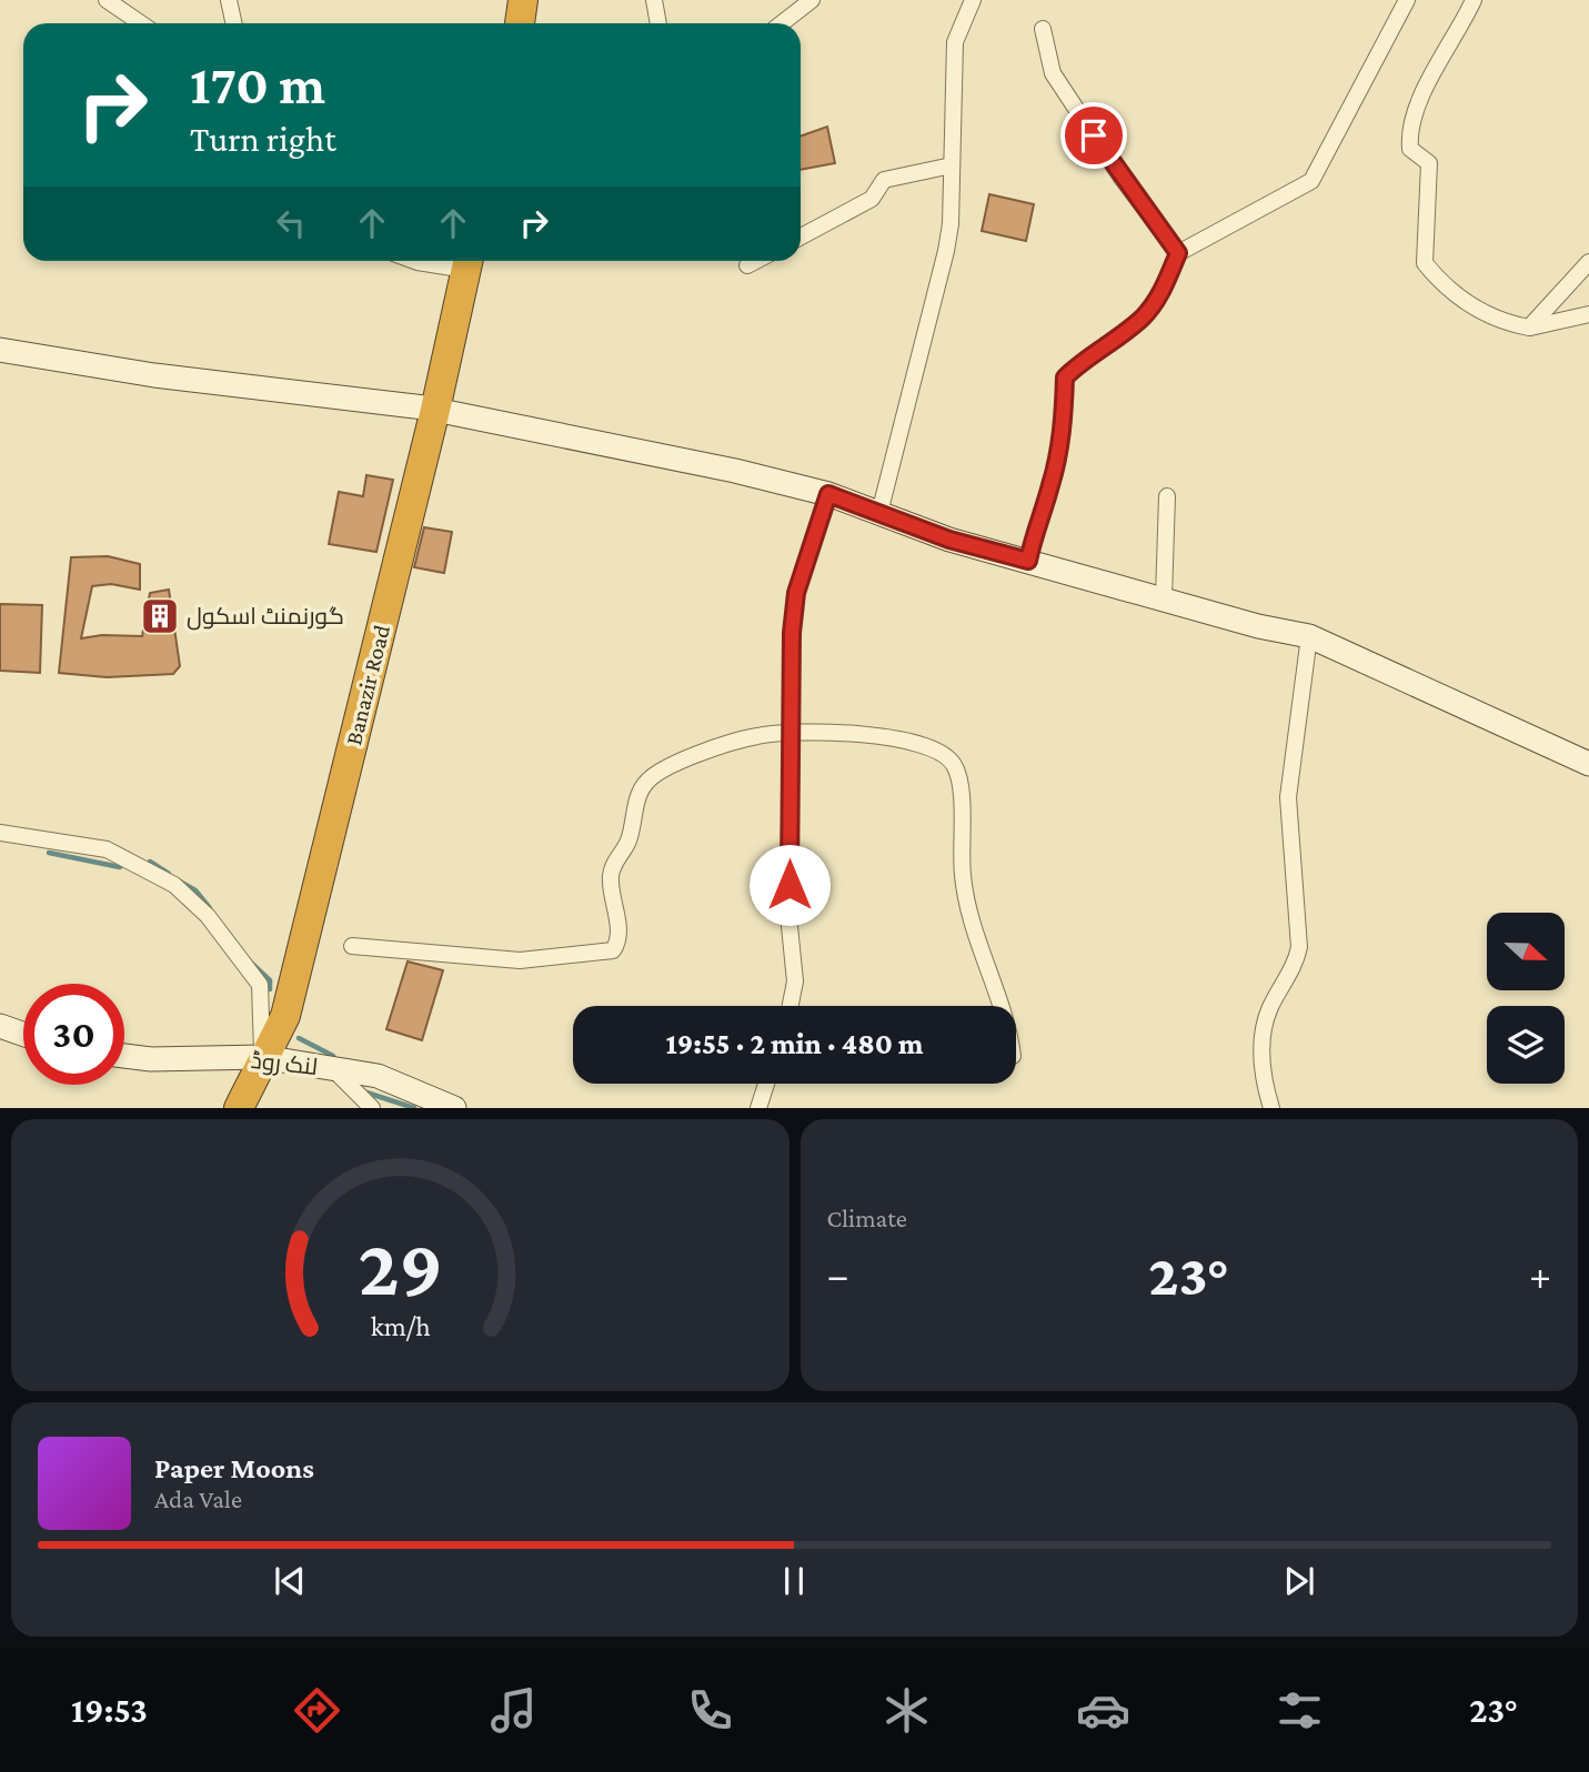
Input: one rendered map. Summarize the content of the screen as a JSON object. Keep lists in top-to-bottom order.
{
  "streets": {
    "highway": ["Banazir Road"],
    "street": ["لنک روڈ"]
  },
  "crossings": [
    ["Banazir Road", "لنک روڈ"]
  ],
  "places": {
    "building": ["گورنمنٹ اسکول"]
  },
  "north": "right",
  "page": {
    "turn": ["170 m", "Turn right"],
    "limit": "30",
    "trip": "19:55 · 2 min · 480 m",
    "tile": "Climate",
    "heat": ["−", "23°", "+"],
    "song": ["Paper Moons", "Ada Vale"],
    "tabs": ["19:53", "23°"],
    "gauge": ["29", "km/h"]
  }
}
